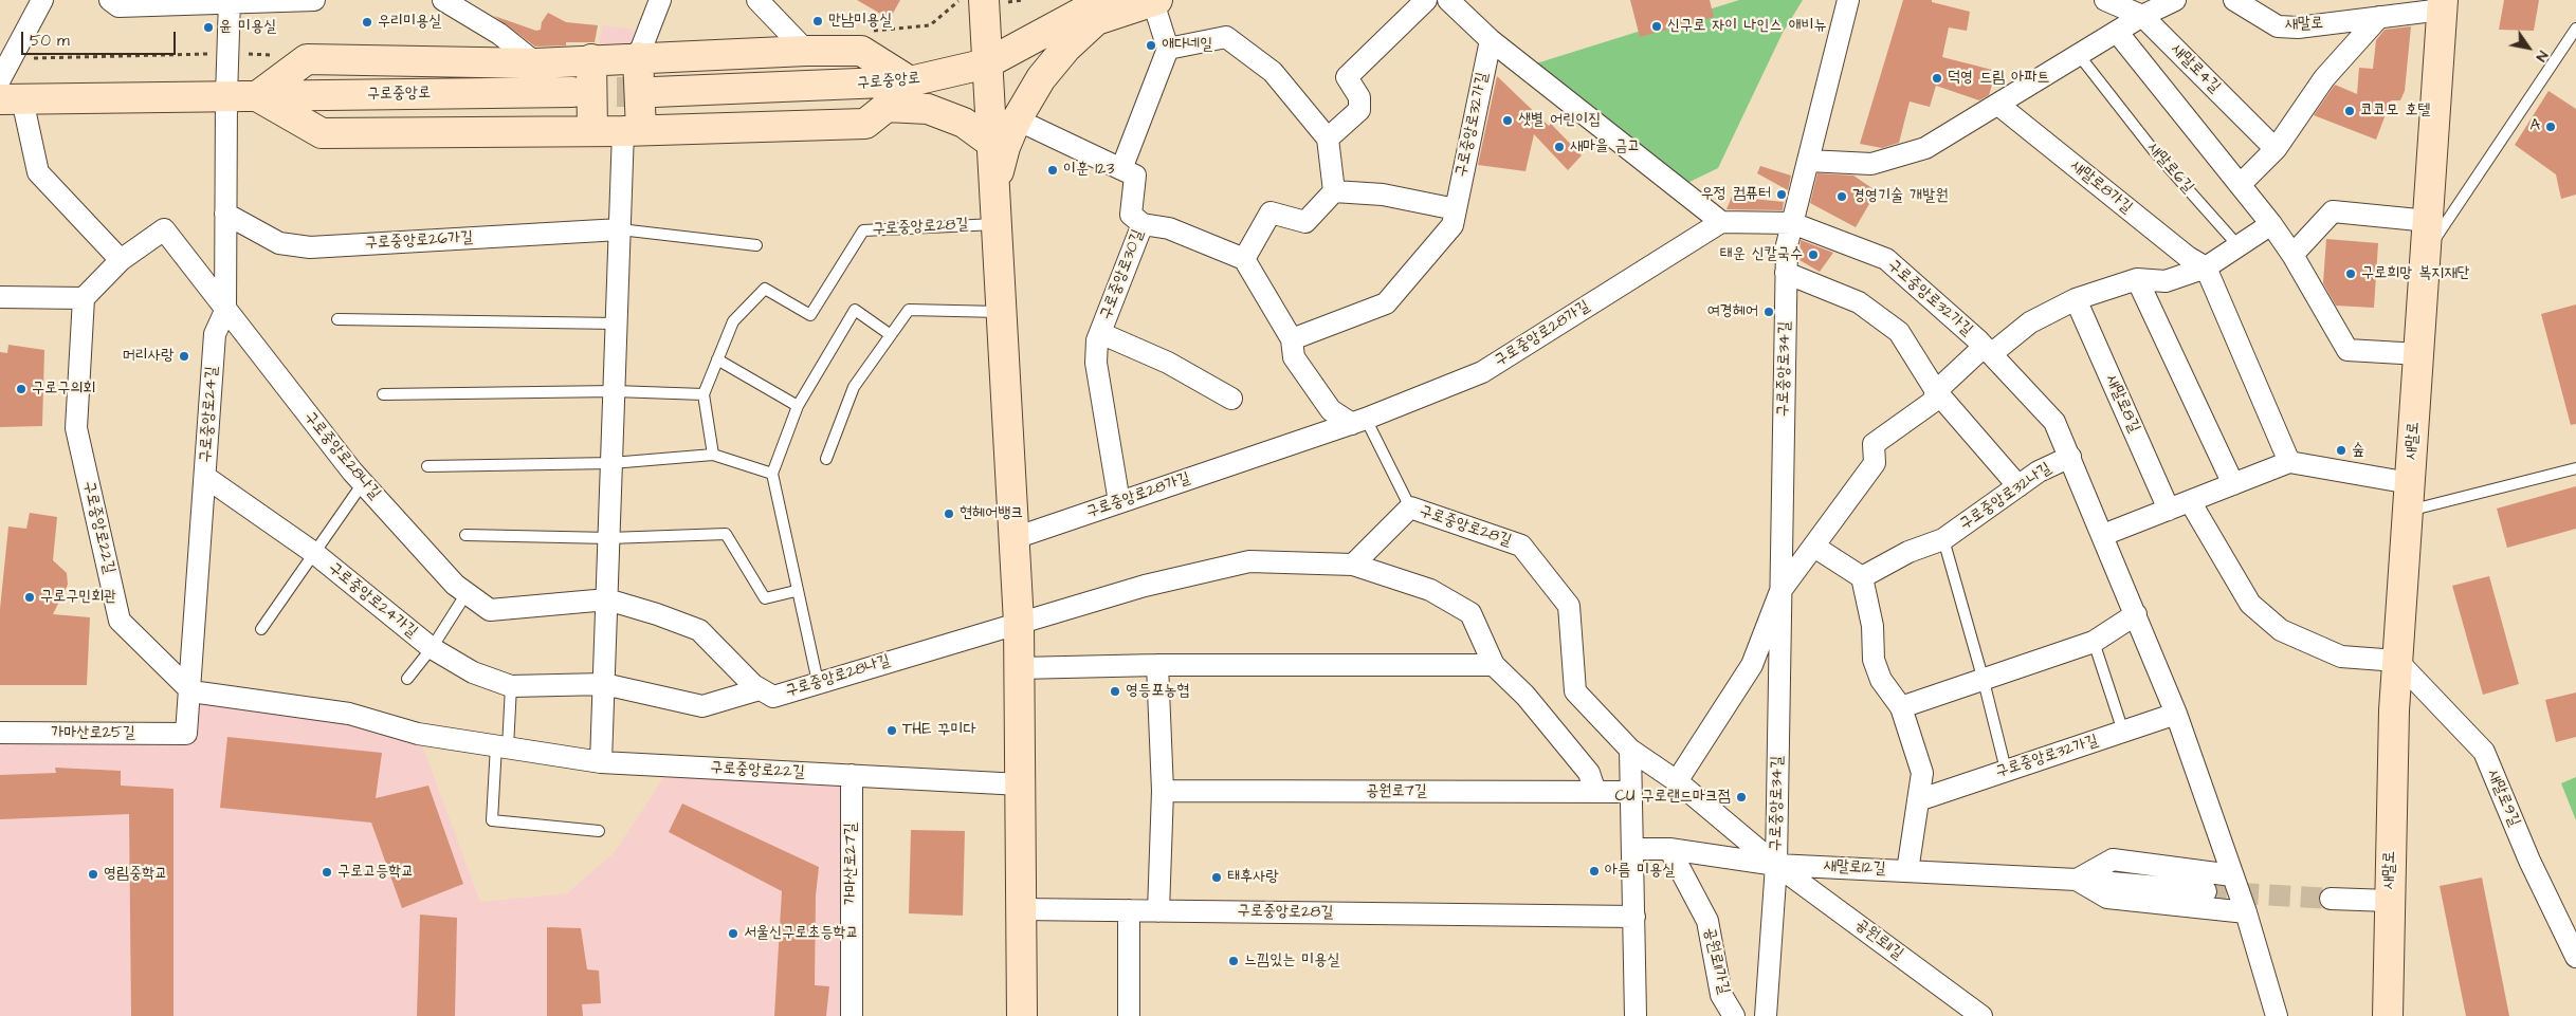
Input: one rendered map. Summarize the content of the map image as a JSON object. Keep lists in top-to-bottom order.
{
  "streets": {
    "street": [
      "새말로",
      "새말로4길",
      "구로중앙로",
      "구로중앙로32가길",
      "새말로8가길",
      "구로중앙로28길",
      "구로중앙로26가길",
      "구로중앙로30길",
      "구로중앙로28가길",
      "구로중앙로34길",
      "새말로8길",
      "구로중앙로24길",
      "구로중앙로28나길",
      "구로중앙로32나길",
      "구로중앙로22길",
      "구로중앙로24가길",
      "가마산로25길",
      "공원로7길",
      "새말로9길",
      "가마산로27길",
      "새말로12길",
      "공원로11길",
      "공원로11가길"
    ],
    "lane": ["새말로6길"]
  },
  "crossings": [
    ["새말로", "새말로9길"],
    ["구로중앙로", "구로중앙로24길"],
    ["구로중앙로32가길", "구로중앙로28가길"],
    ["구로중앙로32가길", "구로중앙로34길"],
    ["구로중앙로32가길", "구로중앙로32나길"],
    ["구로중앙로32가길", "새말로12길"],
    ["구로중앙로28길", "구로중앙로34길"],
    ["구로중앙로28길", "새말로12길"],
    ["구로중앙로28길", "공원로11길"],
    ["구로중앙로26가길", "구로중앙로24길"],
    ["구로중앙로30길", "구로중앙로28가길"],
    ["구로중앙로34길", "새말로12길"],
    ["구로중앙로34길", "공원로11길"],
    ["구로중앙로24길", "구로중앙로28나길"],
    ["구로중앙로24길", "구로중앙로22길"],
    ["구로중앙로24길", "구로중앙로24가길"],
    ["구로중앙로24길", "가마산로25길"],
    ["구로중앙로28나길", "구로중앙로24가길"],
    ["구로중앙로22길", "가마산로27길"],
    ["새말로12길", "공원로11길"],
    ["새말로12길", "공원로11가길"]
  ],
  "places": [
    "만남미용실",
    "우리미용실",
    "신구로 자이 나인스 애비뉴",
    "윤 미용실",
    "애다네일",
    "덕영 드림 아파트",
    "코코모 호텔",
    "샛별 어린이집",
    "A",
    "새마을 금고",
    "이훈 123",
    "우정 컴퓨터",
    "경영기술 개발원",
    "태운 신칼국수",
    "구로희망 복지재단",
    "여경헤어",
    "머리사랑",
    "구로구의회",
    "숲",
    "현헤어뱅크",
    "구로구민회관",
    "영등포농협",
    "THE 꾸미다",
    "CU 구로랜드마크점",
    "아름 미용실",
    "구로고등학교",
    "영림중학교",
    "태후사랑",
    "서울신구로초등학교",
    "느낌있는 미용실"
  ],
  "scale_bar": "50 m",
  "north": "bottom right"
}
